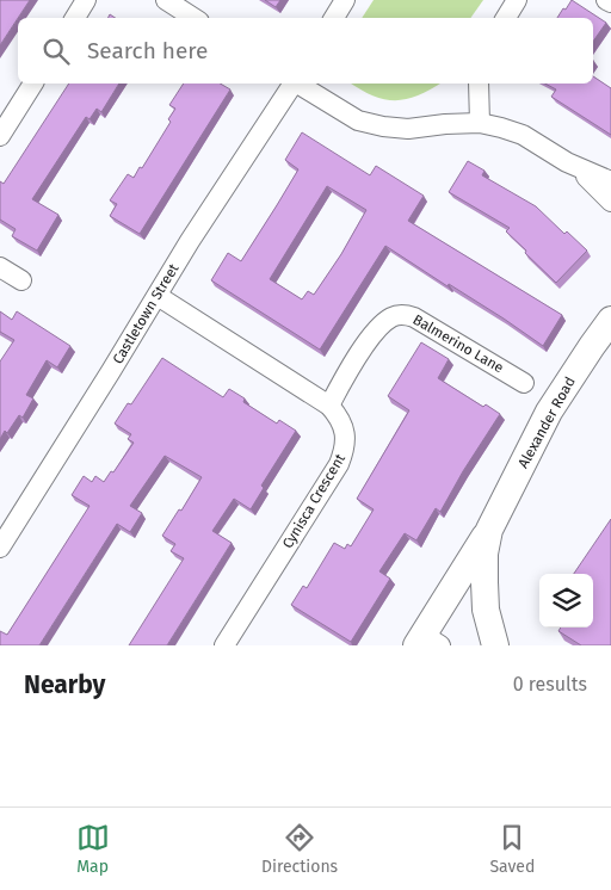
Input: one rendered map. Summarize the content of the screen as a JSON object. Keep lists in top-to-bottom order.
{
  "streets": {
    "street": [
      "Castletown Street",
      "Balmerino Lane",
      "Alexander Road",
      "Cynisca Crescent"
    ]
  },
  "crossings": [
    ["Castletown Street", "Cynisca Crescent"],
    ["Balmerino Lane", "Cynisca Crescent"]
  ],
  "page": {
    "search": "Search here",
    "heading": ["Nearby", "0 results"],
    "nav": ["Map", "Directions", "Saved"]
  }
}
